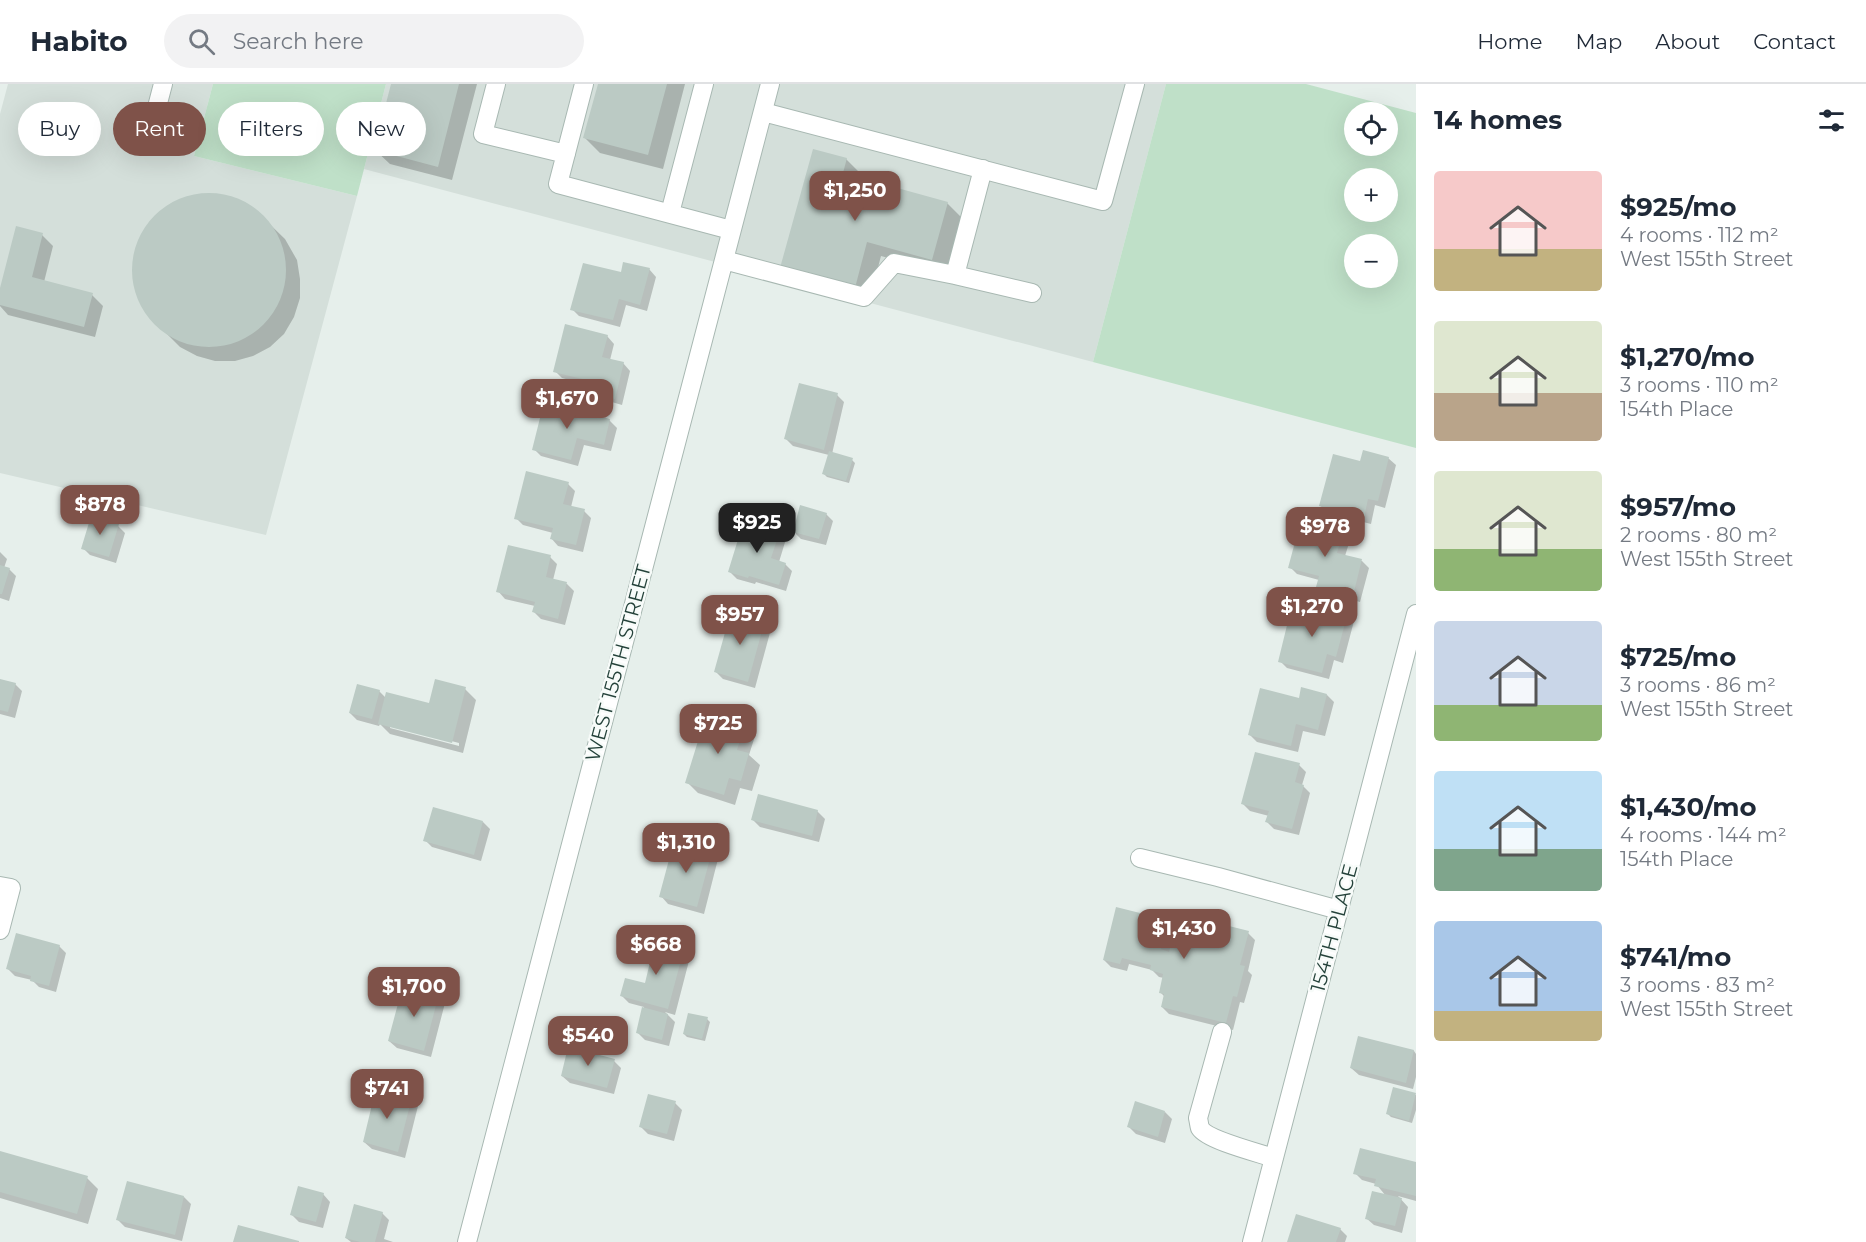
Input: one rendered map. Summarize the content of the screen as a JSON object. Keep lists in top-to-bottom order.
{
  "streets": {
    "street": ["WEST 155TH STREET", "154TH PLACE"]
  },
  "page": {
    "header": "Habito",
    "search": "Search here",
    "nav": [
      "Home",
      "Map",
      "About",
      "Contact"
    ],
    "heading": "14 homes",
    "map_buttons": ["+", "−"],
    "chip": [
      "Buy",
      "Rent",
      "Filters",
      "New"
    ],
    "list": [
      {
        "name": "$925/mo",
        "note": "4 rooms · 112 m² · West 155th Street"
      },
      {
        "name": "$1,270/mo",
        "note": "3 rooms · 110 m² · 154th Place"
      },
      {
        "name": "$957/mo",
        "note": "2 rooms · 80 m² · West 155th Street"
      },
      {
        "name": "$725/mo",
        "note": "3 rooms · 86 m² · West 155th Street"
      },
      {
        "name": "$1,430/mo",
        "note": "4 rooms · 144 m² · 154th Place"
      },
      {
        "name": "$741/mo",
        "note": "3 rooms · 83 m² · West 155th Street"
      }
    ],
    "price": [
      "$1,250",
      "$1,670",
      "$878",
      "$925",
      "$978",
      "$1,270",
      "$957",
      "$725",
      "$1,310",
      "$1,430",
      "$668",
      "$1,700",
      "$540",
      "$741"
    ]
  }
}
